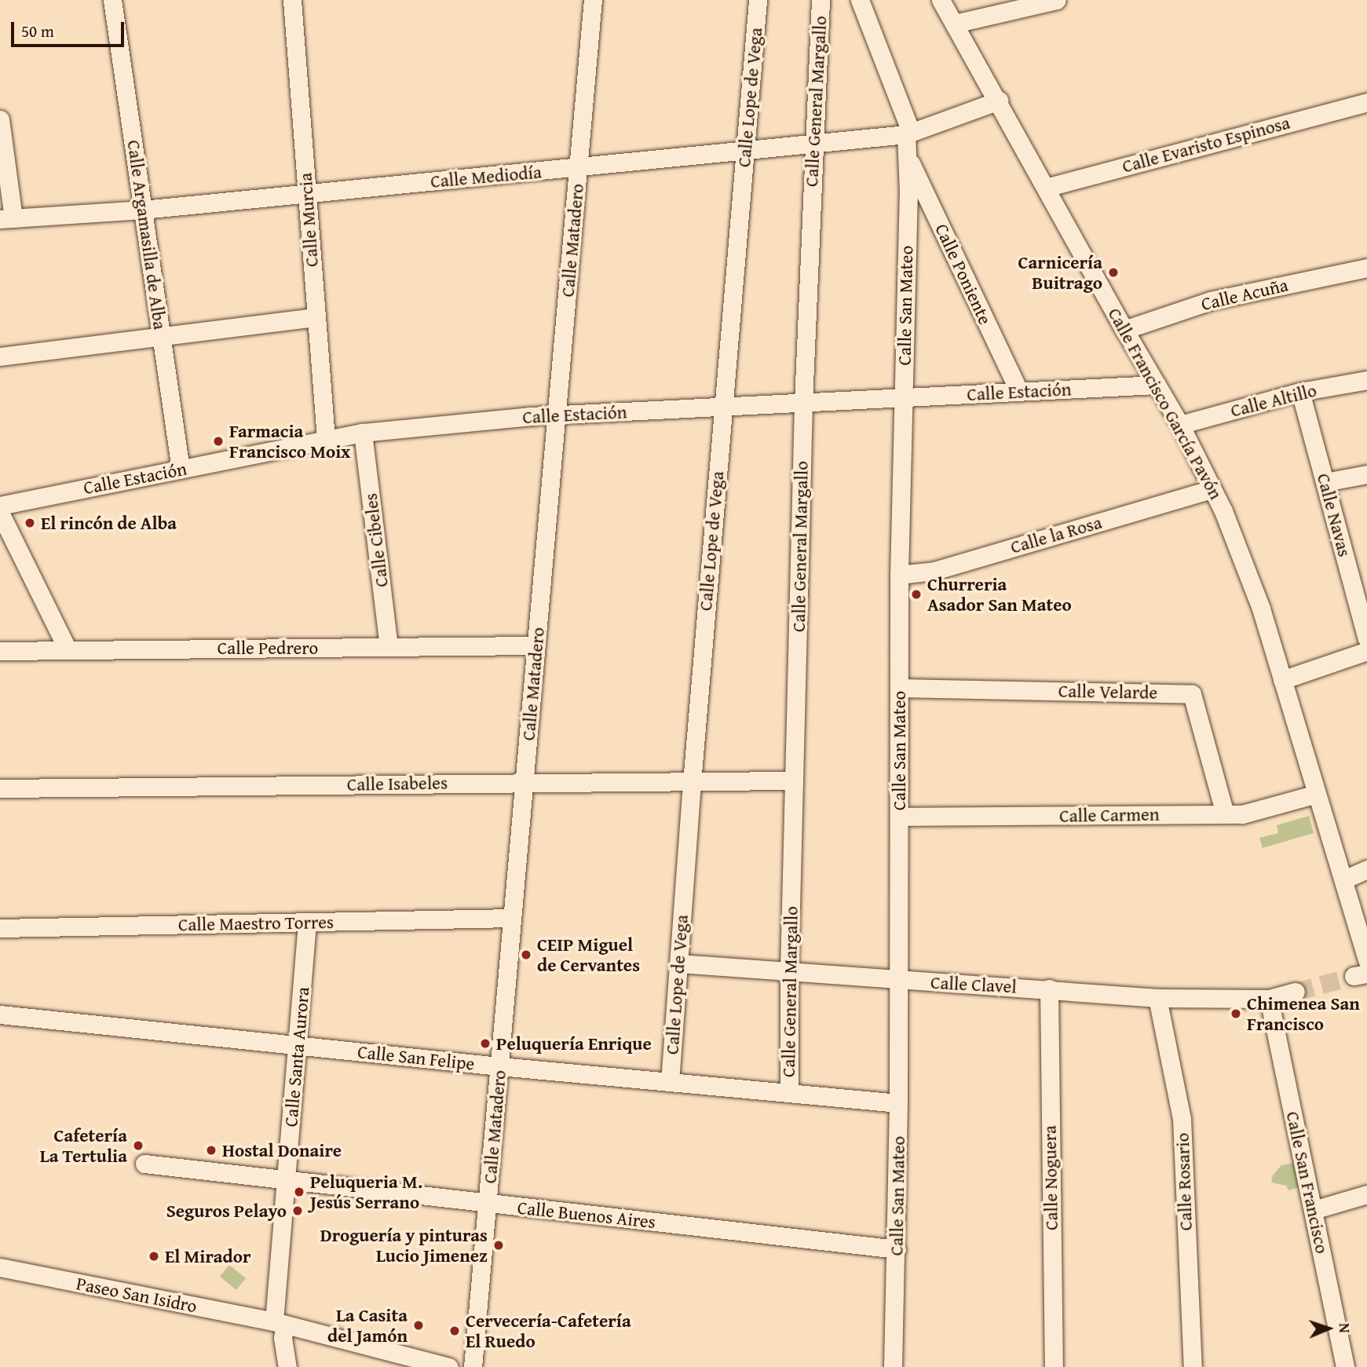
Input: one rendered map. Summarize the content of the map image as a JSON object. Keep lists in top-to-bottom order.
{
  "streets": {
    "street": [
      "Calle Lope de Vega",
      "Calle General Margallo",
      "Calle Evaristo Espinosa",
      "Calle Mediodía",
      "Calle Murcia",
      "Calle Argamasilla de Alba",
      "Calle Matadero",
      "Calle Poniente",
      "Calle Acuña",
      "Calle San Mateo",
      "Calle Estación",
      "Calle Altillo",
      "Calle Francisco García Pavón",
      "Calle Navas",
      "Calle la Rosa",
      "Calle Cibeles",
      "Calle Pedrero",
      "Calle Velarde",
      "Calle Isabeles",
      "Calle Carmen",
      "Calle Maestro Torres",
      "Calle Clavel",
      "Calle Santa Aurora",
      "Calle San Felipe",
      "Calle Noguera",
      "Calle Rosario",
      "Calle San Francisco",
      "Calle Buenos Aires",
      "Paseo San Isidro"
    ]
  },
  "crossings": [
    ["Calle Lope de Vega", "Calle Mediodía"],
    ["Calle Lope de Vega", "Calle Estación"],
    ["Calle Lope de Vega", "Calle Isabeles"],
    ["Calle Lope de Vega", "Calle Clavel"],
    ["Calle Lope de Vega", "Calle San Felipe"],
    ["Calle General Margallo", "Calle Mediodía"],
    ["Calle General Margallo", "Calle Estación"],
    ["Calle General Margallo", "Calle Isabeles"],
    ["Calle General Margallo", "Calle Clavel"],
    ["Calle General Margallo", "Calle San Felipe"],
    ["Calle Evaristo Espinosa", "Calle Francisco García Pavón"],
    ["Calle Mediodía", "Calle Murcia"],
    ["Calle Mediodía", "Calle Argamasilla de Alba"],
    ["Calle Mediodía", "Calle Matadero"],
    ["Calle Mediodía", "Calle San Mateo"],
    ["Calle Mediodía", "Calle Francisco García Pavón"],
    ["Calle Murcia", "Calle Estación"],
    ["Calle Argamasilla de Alba", "Calle Estación"],
    ["Calle Matadero", "Calle Estación"],
    ["Calle Matadero", "Calle Pedrero"],
    ["Calle Matadero", "Calle Isabeles"],
    ["Calle Matadero", "Calle Maestro Torres"],
    ["Calle Matadero", "Calle San Felipe"],
    ["Calle Matadero", "Calle Buenos Aires"],
    ["Calle Poniente", "Calle San Mateo"],
    ["Calle Poniente", "Calle Estación"],
    ["Calle Acuña", "Calle Francisco García Pavón"],
    ["Calle San Mateo", "Calle Estación"],
    ["Calle San Mateo", "Calle la Rosa"],
    ["Calle San Mateo", "Calle Velarde"],
    ["Calle San Mateo", "Calle Carmen"],
    ["Calle San Mateo", "Calle Clavel"],
    ["Calle San Mateo", "Calle San Felipe"],
    ["Calle San Mateo", "Calle Buenos Aires"],
    ["Calle Estación", "Calle Francisco García Pavón"],
    ["Calle Estación", "Calle Cibeles"],
    ["Calle Altillo", "Calle Francisco García Pavón"],
    ["Calle Altillo", "Calle Navas"],
    ["Calle Francisco García Pavón", "Calle la Rosa"],
    ["Calle Francisco García Pavón", "Calle Carmen"],
    ["Calle Cibeles", "Calle Pedrero"],
    ["Calle Velarde", "Calle Carmen"],
    ["Calle Maestro Torres", "Calle Santa Aurora"],
    ["Calle Clavel", "Calle Noguera"],
    ["Calle Clavel", "Calle Rosario"],
    ["Calle Clavel", "Calle San Francisco"],
    ["Calle Santa Aurora", "Calle San Felipe"],
    ["Calle Santa Aurora", "Calle Buenos Aires"],
    ["Calle Santa Aurora", "Paseo San Isidro"]
  ],
  "places": [
    "Carnicería Buitrago",
    "Farmacia Francisco Moix",
    "El rincón de Alba",
    "Churreria Asador San Mateo",
    "CEIP Miguel de Cervantes",
    "Chimenea San Francisco",
    "Peluquería Enrique",
    "Cafetería La Tertulia",
    "Hostal Donaire",
    "Peluqueria M. Jesús Serrano",
    "Seguros Pelayo",
    "Droguería y pinturas Lucio Jimenez",
    "El Mirador",
    "La Casita del Jamón",
    "Cervecería-Cafetería El Ruedo"
  ],
  "scale_bar": "50 m",
  "north": "right"
}
